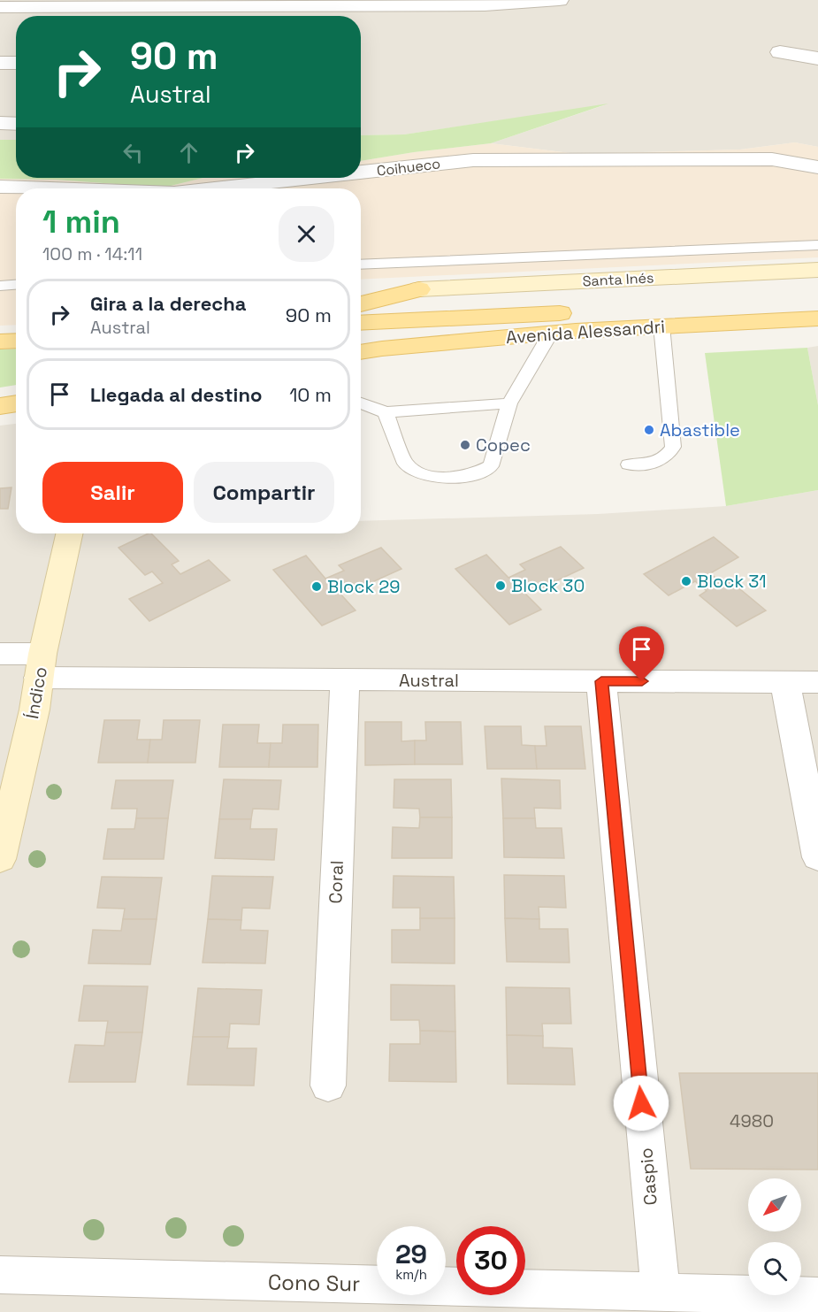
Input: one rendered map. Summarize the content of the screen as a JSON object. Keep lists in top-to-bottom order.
{
  "streets": {
    "main road": ["Santa Inés", "Avenida Alessandri", "Índico"],
    "street": [
      "Coihueco",
      "Austral",
      "Coral",
      "Caspio",
      "Cono Sur"
    ]
  },
  "crossings": [
    ["Austral", "Índico"],
    ["Austral", "Coral"],
    ["Austral", "Caspio"],
    ["Caspio", "Cono Sur"]
  ],
  "places": [
    "Abastible",
    "Copec",
    "Block 31",
    "Block 30",
    "Block 29"
  ],
  "house_numbers": ["4980"],
  "north": "bottom left",
  "page": {
    "turn": ["90 m", "Austral"],
    "heading": ["1 min", "100 m · 14:11"],
    "list": [
      {
        "name": "Gira a la derecha",
        "note": "Austral",
        "value": "90 m"
      },
      {
        "name": "Llegada al destino",
        "value": "10 m"
      }
    ],
    "buttons": ["Salir", "Compartir"],
    "speed": "29 km/h",
    "limit": "30"
  }
}
